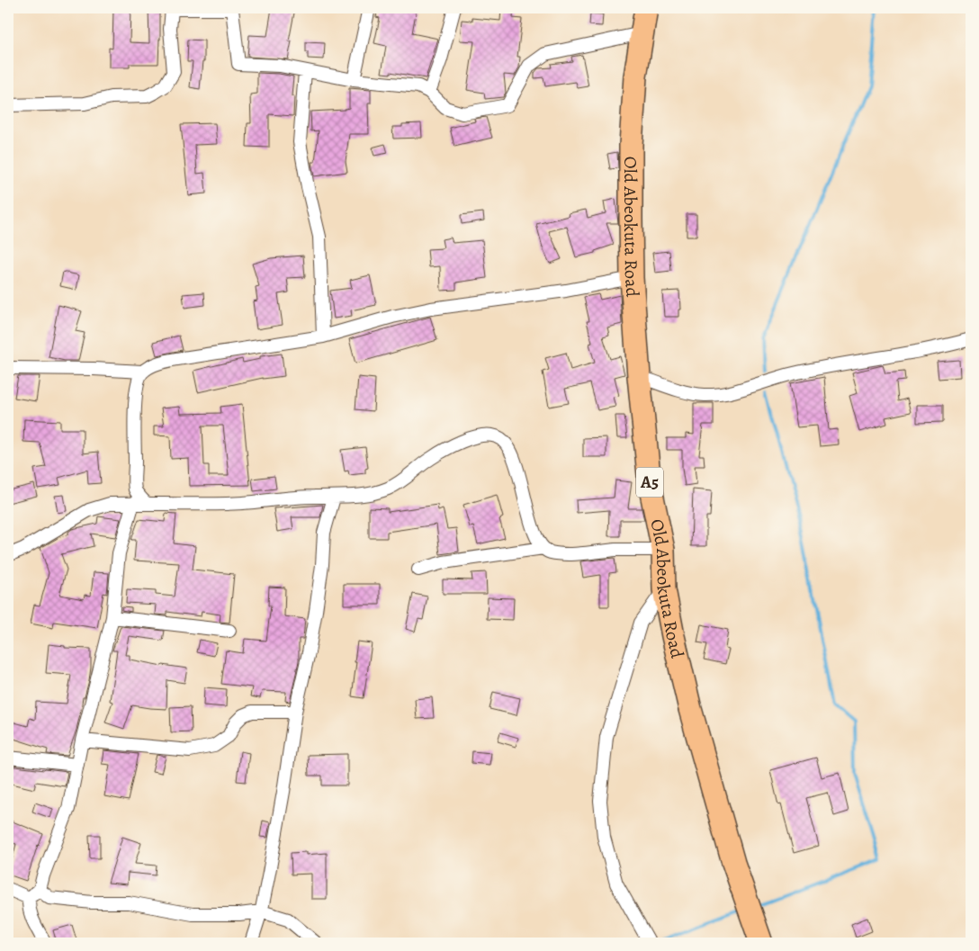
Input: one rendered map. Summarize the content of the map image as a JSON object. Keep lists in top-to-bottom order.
{
  "streets": {
    "highway": ["Old Abeokuta Road", "A5"]
  }
}
